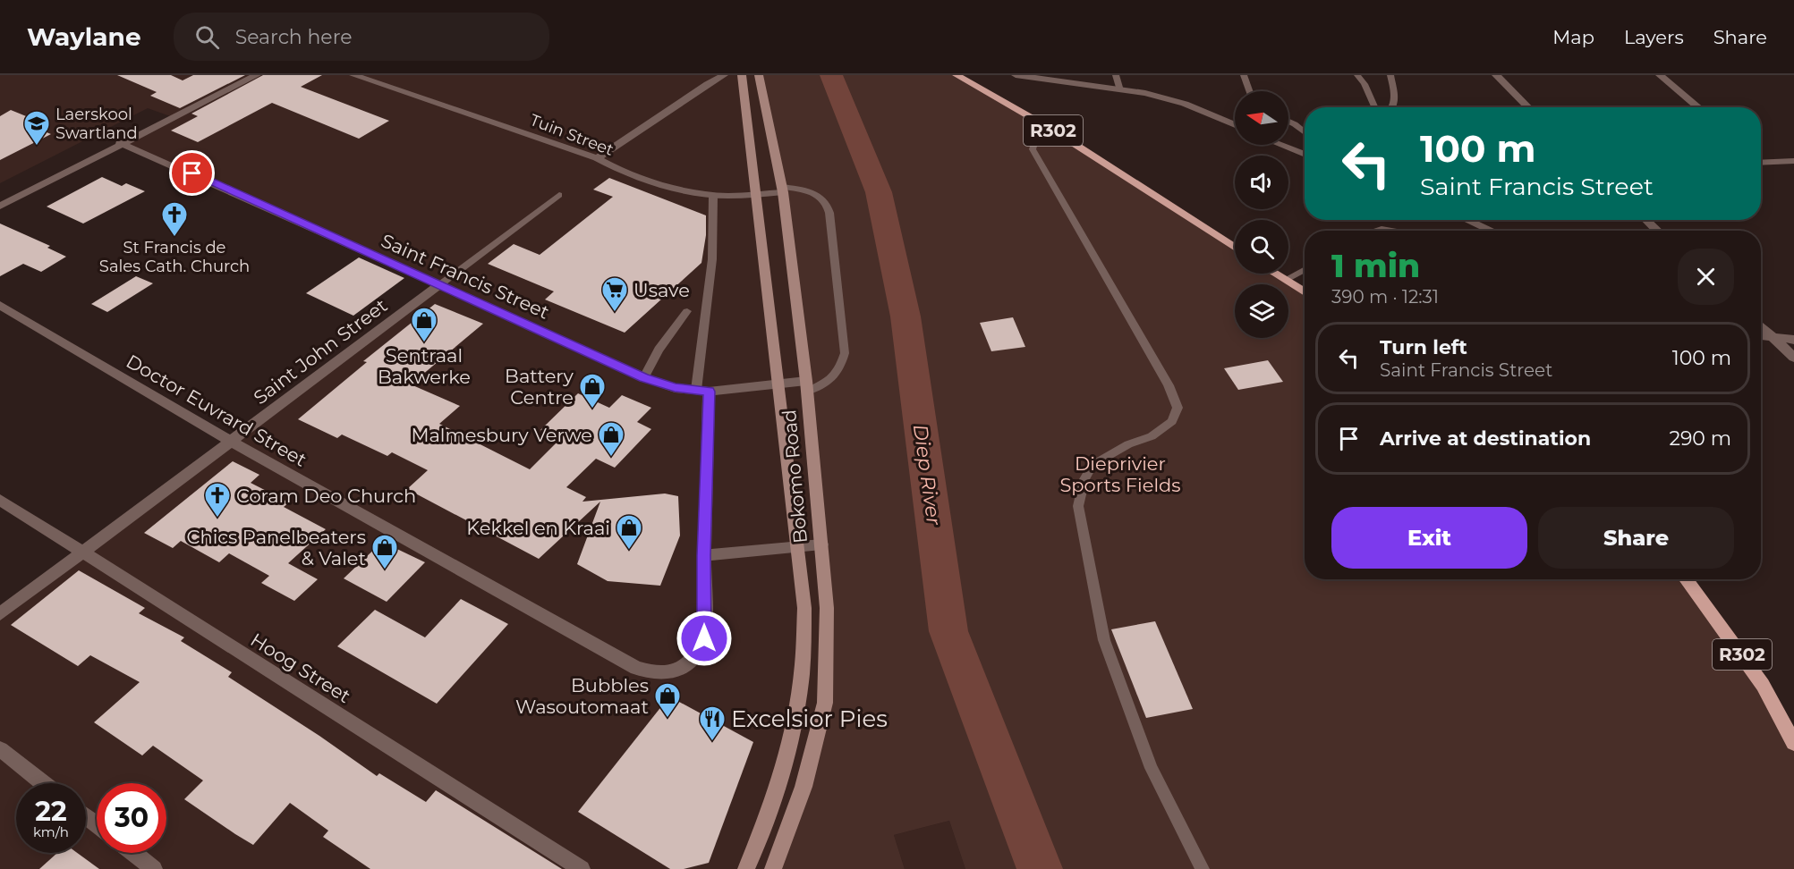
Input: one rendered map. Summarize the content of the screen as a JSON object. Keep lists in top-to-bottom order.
{
  "streets": {
    "main road": ["R302", "Bokomo Road"],
    "street": [
      "Tuin Street",
      "Saint Francis Street",
      "Saint John Street",
      "Doctor Euvrard Street",
      "Hoog Street"
    ]
  },
  "crossings": [
    ["Tuin Street", "Bokomo Road"],
    ["Saint Francis Street", "Saint John Street"],
    ["Saint Francis Street", "Bokomo Road"],
    ["Saint John Street", "Doctor Euvrard Street"],
    ["Saint John Street", "Hoog Street"]
  ],
  "water": ["Diep River"],
  "parks": ["Dieprivier Sports Fields"],
  "places": {
    "school or university": ["Laerskool Swartland"],
    "church": ["St Francis de Sales Cath. Church", "Coram Deo Church"],
    "supermarket": ["Usave"],
    "shop": [
      "Sentraal Bakwerke",
      "Battery Centre",
      "Malmesbury Verwe",
      "Kekkel en Kraai",
      "Chics Panelbeaters & Valet",
      "Bubbles Wasoutomaat"
    ],
    "restaurant": ["Excelsior Pies"]
  },
  "north": "left",
  "page": {
    "header": "Waylane",
    "search": "Search here",
    "nav": ["Map", "Layers", "Share"],
    "turn": ["100 m", "Saint Francis Street"],
    "heading": ["1 min", "390 m · 12:31"],
    "list": [
      {
        "name": "Turn left",
        "note": "Saint Francis Street",
        "value": "100 m"
      },
      {
        "name": "Arrive at destination",
        "value": "290 m"
      }
    ],
    "buttons": ["Exit", "Share"],
    "speed": "22 km/h",
    "limit": "30"
  }
}
